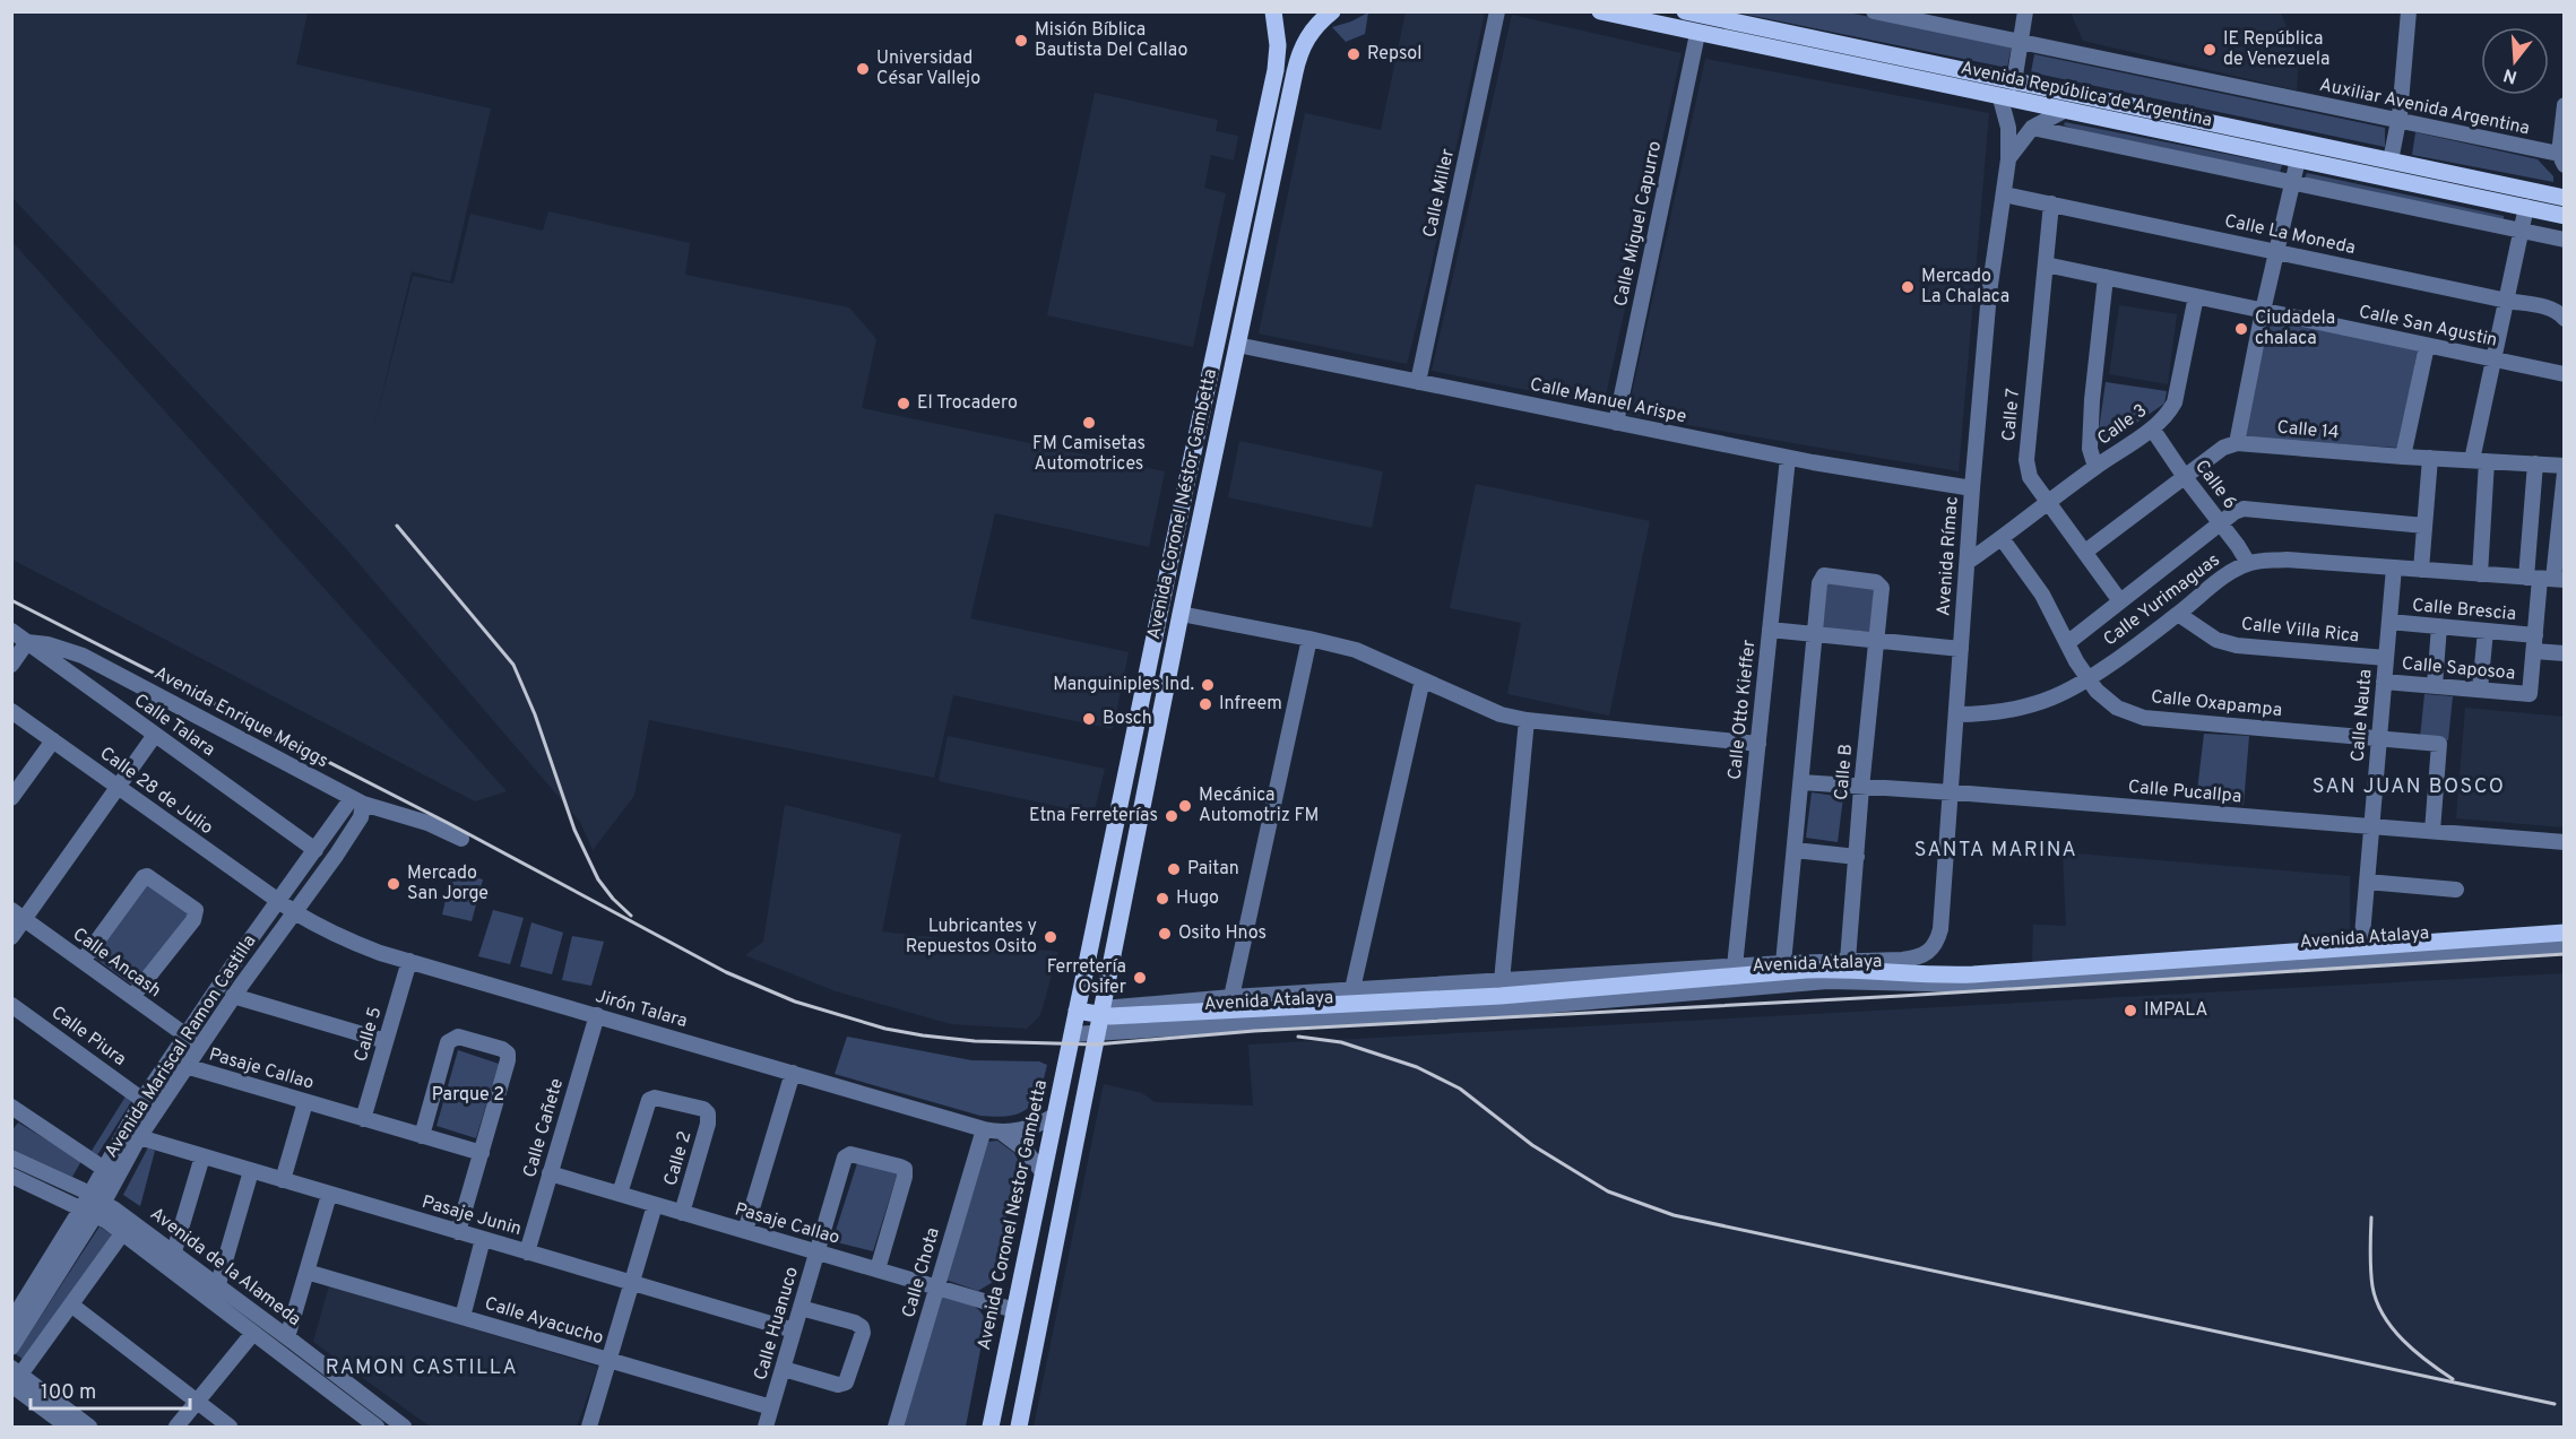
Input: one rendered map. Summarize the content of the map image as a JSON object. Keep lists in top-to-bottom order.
{
  "streets": {
    "main road": [
      "Avenida República de Argentina",
      "Avenida Coronel Néstor Gambetta",
      "Avenida Atalaya",
      "Avenida Coronel Nestor Gambetta"
    ],
    "street": [
      "Auxiliar Avenida Argentina",
      "Calle Miller",
      "Calle Miguel Capurro",
      "Calle La Moneda",
      "Calle San Agustin",
      "Calle Manuel Arispe",
      "Calle 7",
      "Calle 3",
      "Calle 14",
      "Calle 6",
      "Avenida Rímac",
      "Calle Yurimaguas",
      "Calle Brescia",
      "Calle Villa Rica",
      "Calle Saposoa",
      "Calle Oxapampa",
      "Calle Otto Kieffer",
      "Calle Nauta",
      "Avenida Enrique Meiggs",
      "Calle Talara",
      "Calle B",
      "Calle 28 de Julio",
      "Calle Pucallpa",
      "Calle Ancash",
      "Jirón Talara",
      "Calle 5",
      "Calle Piura",
      "Avenida Mariscal Ramon Castilla",
      "Pasaje Callao",
      "Calle Cañete",
      "Calle 2",
      "Pasaje Junin",
      "Avenida de la Alameda",
      "Calle Chota",
      "Calle Ayacucho",
      "Calle Huanuco"
    ]
  },
  "crossings": [
    ["Avenida República de Argentina", "Calle Miguel Capurro"],
    ["Avenida República de Argentina", "Avenida Rímac"],
    ["Calle Miller", "Calle Manuel Arispe"],
    ["Calle Miguel Capurro", "Calle Manuel Arispe"],
    ["Calle La Moneda", "Calle 7"],
    ["Calle La Moneda", "Avenida Rímac"],
    ["Calle San Agustin", "Calle 7"],
    ["Calle San Agustin", "Calle 3"],
    ["Calle Manuel Arispe", "Avenida Coronel Néstor Gambetta"],
    ["Calle Manuel Arispe", "Avenida Rímac"],
    ["Calle Manuel Arispe", "Calle Otto Kieffer"],
    ["Calle 7", "Calle 3"],
    ["Calle 3", "Calle 6"],
    ["Calle 3", "Calle Oxapampa"],
    ["Calle 6", "Calle Yurimaguas"],
    ["Avenida Coronel Néstor Gambetta", "Avenida Atalaya"],
    ["Avenida Coronel Néstor Gambetta", "Avenida Coronel Nestor Gambetta"],
    ["Avenida Rímac", "Calle Yurimaguas"],
    ["Avenida Rímac", "Calle Pucallpa"],
    ["Avenida Rímac", "Avenida Atalaya"],
    ["Calle Yurimaguas", "Calle Villa Rica"],
    ["Calle Yurimaguas", "Calle Oxapampa"],
    ["Calle Yurimaguas", "Calle Nauta"],
    ["Calle Brescia", "Calle Saposoa"],
    ["Calle Brescia", "Calle Nauta"],
    ["Calle Villa Rica", "Calle Nauta"],
    ["Calle Saposoa", "Calle Nauta"],
    ["Calle Oxapampa", "Calle Nauta"],
    ["Calle Oxapampa", "Calle Pucallpa"],
    ["Calle Otto Kieffer", "Avenida Atalaya"],
    ["Calle Nauta", "Calle Pucallpa"],
    ["Calle Nauta", "Avenida Atalaya"],
    ["Avenida Enrique Meiggs", "Calle Talara"],
    ["Avenida Enrique Meiggs", "Avenida Mariscal Ramon Castilla"],
    ["Calle Talara", "Avenida Mariscal Ramon Castilla"],
    ["Calle B", "Calle Pucallpa"],
    ["Calle B", "Avenida Atalaya"],
    ["Calle 28 de Julio", "Jirón Talara"],
    ["Calle 28 de Julio", "Avenida Mariscal Ramon Castilla"],
    ["Avenida Atalaya", "Avenida Coronel Nestor Gambetta"],
    ["Calle Ancash", "Avenida Mariscal Ramon Castilla"],
    ["Jirón Talara", "Calle 5"],
    ["Jirón Talara", "Avenida Mariscal Ramon Castilla"],
    ["Jirón Talara", "Calle Cañete"],
    ["Jirón Talara", "Avenida Coronel Nestor Gambetta"],
    ["Jirón Talara", "Calle Chota"],
    ["Calle 5", "Pasaje Callao"],
    ["Calle Piura", "Avenida Mariscal Ramon Castilla"],
    ["Avenida Mariscal Ramon Castilla", "Pasaje Callao"],
    ["Avenida Mariscal Ramon Castilla", "Pasaje Junin"],
    ["Avenida Mariscal Ramon Castilla", "Avenida de la Alameda"],
    ["Pasaje Callao", "Calle Cañete"],
    ["Pasaje Callao", "Calle 2"],
    ["Pasaje Callao", "Avenida Coronel Nestor Gambetta"],
    ["Pasaje Callao", "Calle Chota"],
    ["Pasaje Callao", "Calle Huanuco"],
    ["Calle Cañete", "Pasaje Junin"],
    ["Pasaje Junin", "Calle Huanuco"],
    ["Calle Ayacucho", "Calle Huanuco"]
  ],
  "districts": ["SAN JUAN BOSCO", "SANTA MARINA", "RAMON CASTILLA"],
  "parks": ["Parque 2"],
  "places": [
    "Misión Bíblica Bautista Del Callao",
    "IE República de Venezuela",
    "Repsol",
    "Universidad César Vallejo",
    "Mercado La Chalaca",
    "Ciudadela chalaca",
    "El Trocadero",
    "FM Camisetas Automotrices",
    "Manguiniples Ind.",
    "Infreem",
    "Bosch",
    "Mecánica Automotriz FM",
    "Etna Ferreterías",
    "Paitan",
    "Mercado San Jorge",
    "Hugo",
    "Osito Hnos",
    "Lubricantes y Repuestos Osito",
    "Ferretería Osifer",
    "IMPALA"
  ],
  "scale_bar": "100 m",
  "north": "bottom"
}
